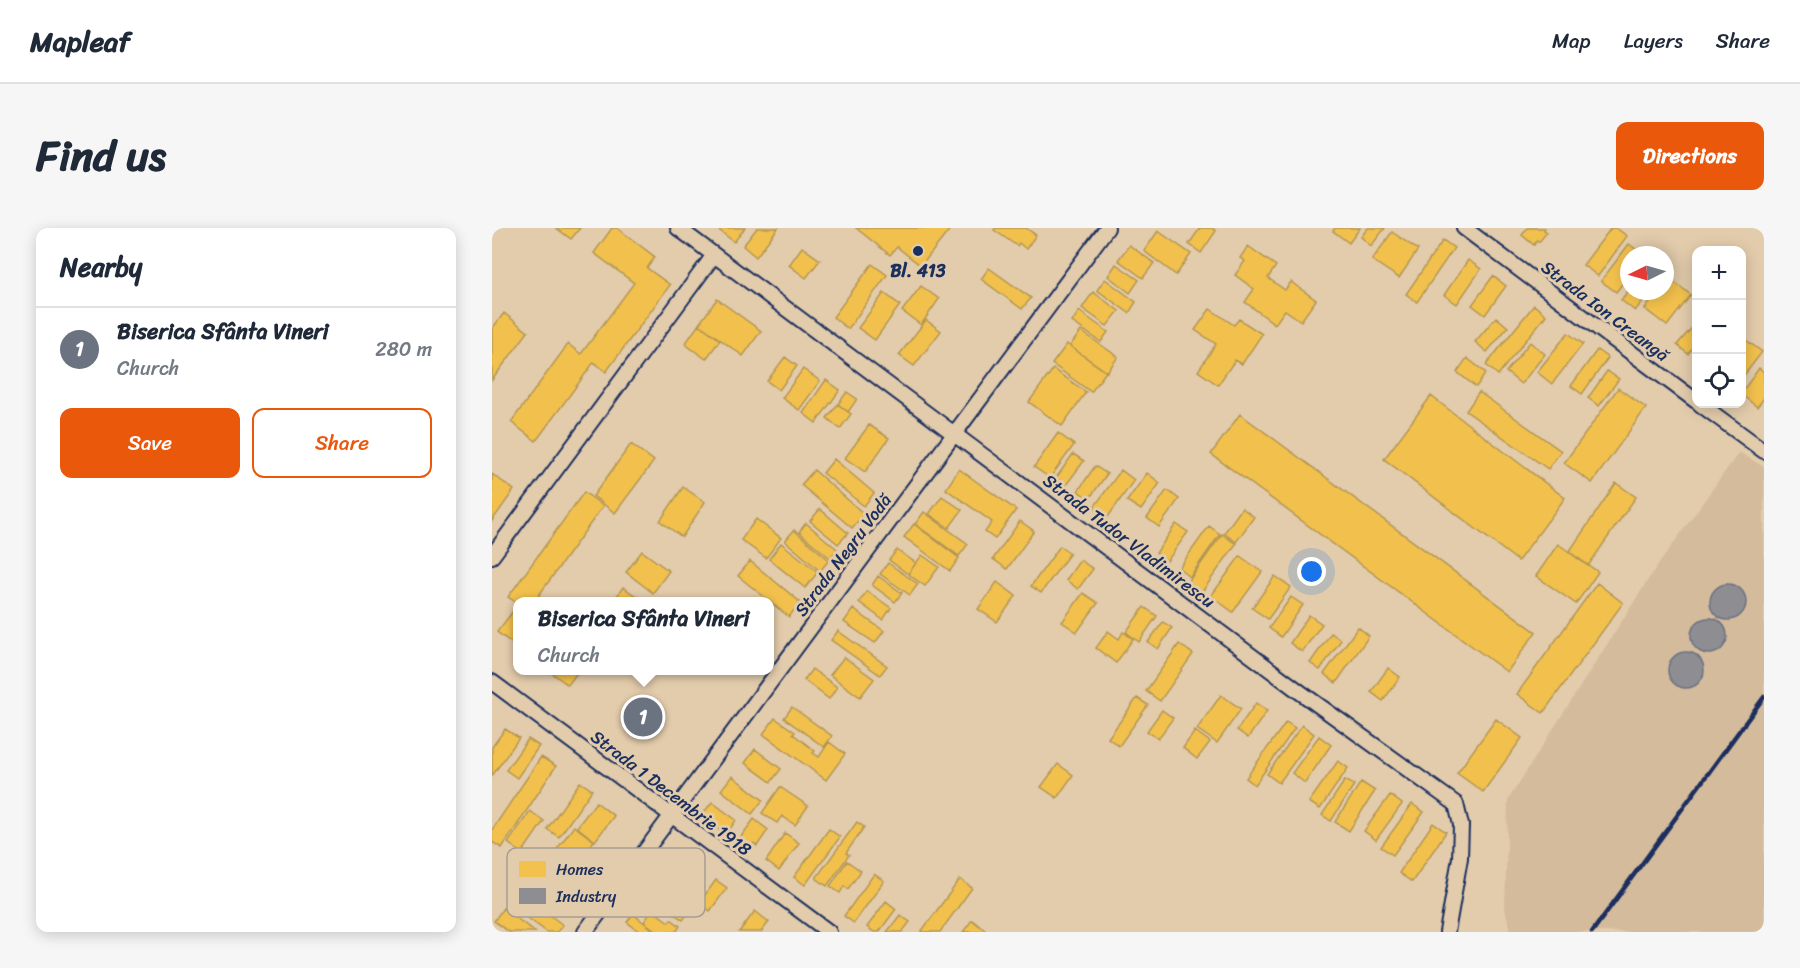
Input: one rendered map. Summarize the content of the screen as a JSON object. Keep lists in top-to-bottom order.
{
  "streets": {
    "street": [
      "Strada Ion Creangă",
      "Strada Tudor Vladimirescu",
      "Strada Negru Vodă",
      "Strada 1 Decembrie 1918"
    ]
  },
  "crossings": [
    ["Strada Tudor Vladimirescu", "Strada Negru Vodă"],
    ["Strada Negru Vodă", "Strada 1 Decembrie 1918"]
  ],
  "places": ["Bl. 413"],
  "legend": ["Homes", "Industry"],
  "north": "left",
  "page": {
    "header": "Mapleaf",
    "nav": ["Map", "Layers", "Share"],
    "title": "Find us",
    "buttons": [
      "Directions",
      ["Save", "Share"]
    ],
    "heading": "Nearby",
    "map_buttons": ["+", "−"],
    "list": [
      {
        "mark": "1",
        "name": "Biserica Sfânta Vineri",
        "note": "Church",
        "value": "280 m"
      }
    ],
    "popup": ["Biserica Sfânta Vineri", "Church"],
    "pins": "1"
  }
}
